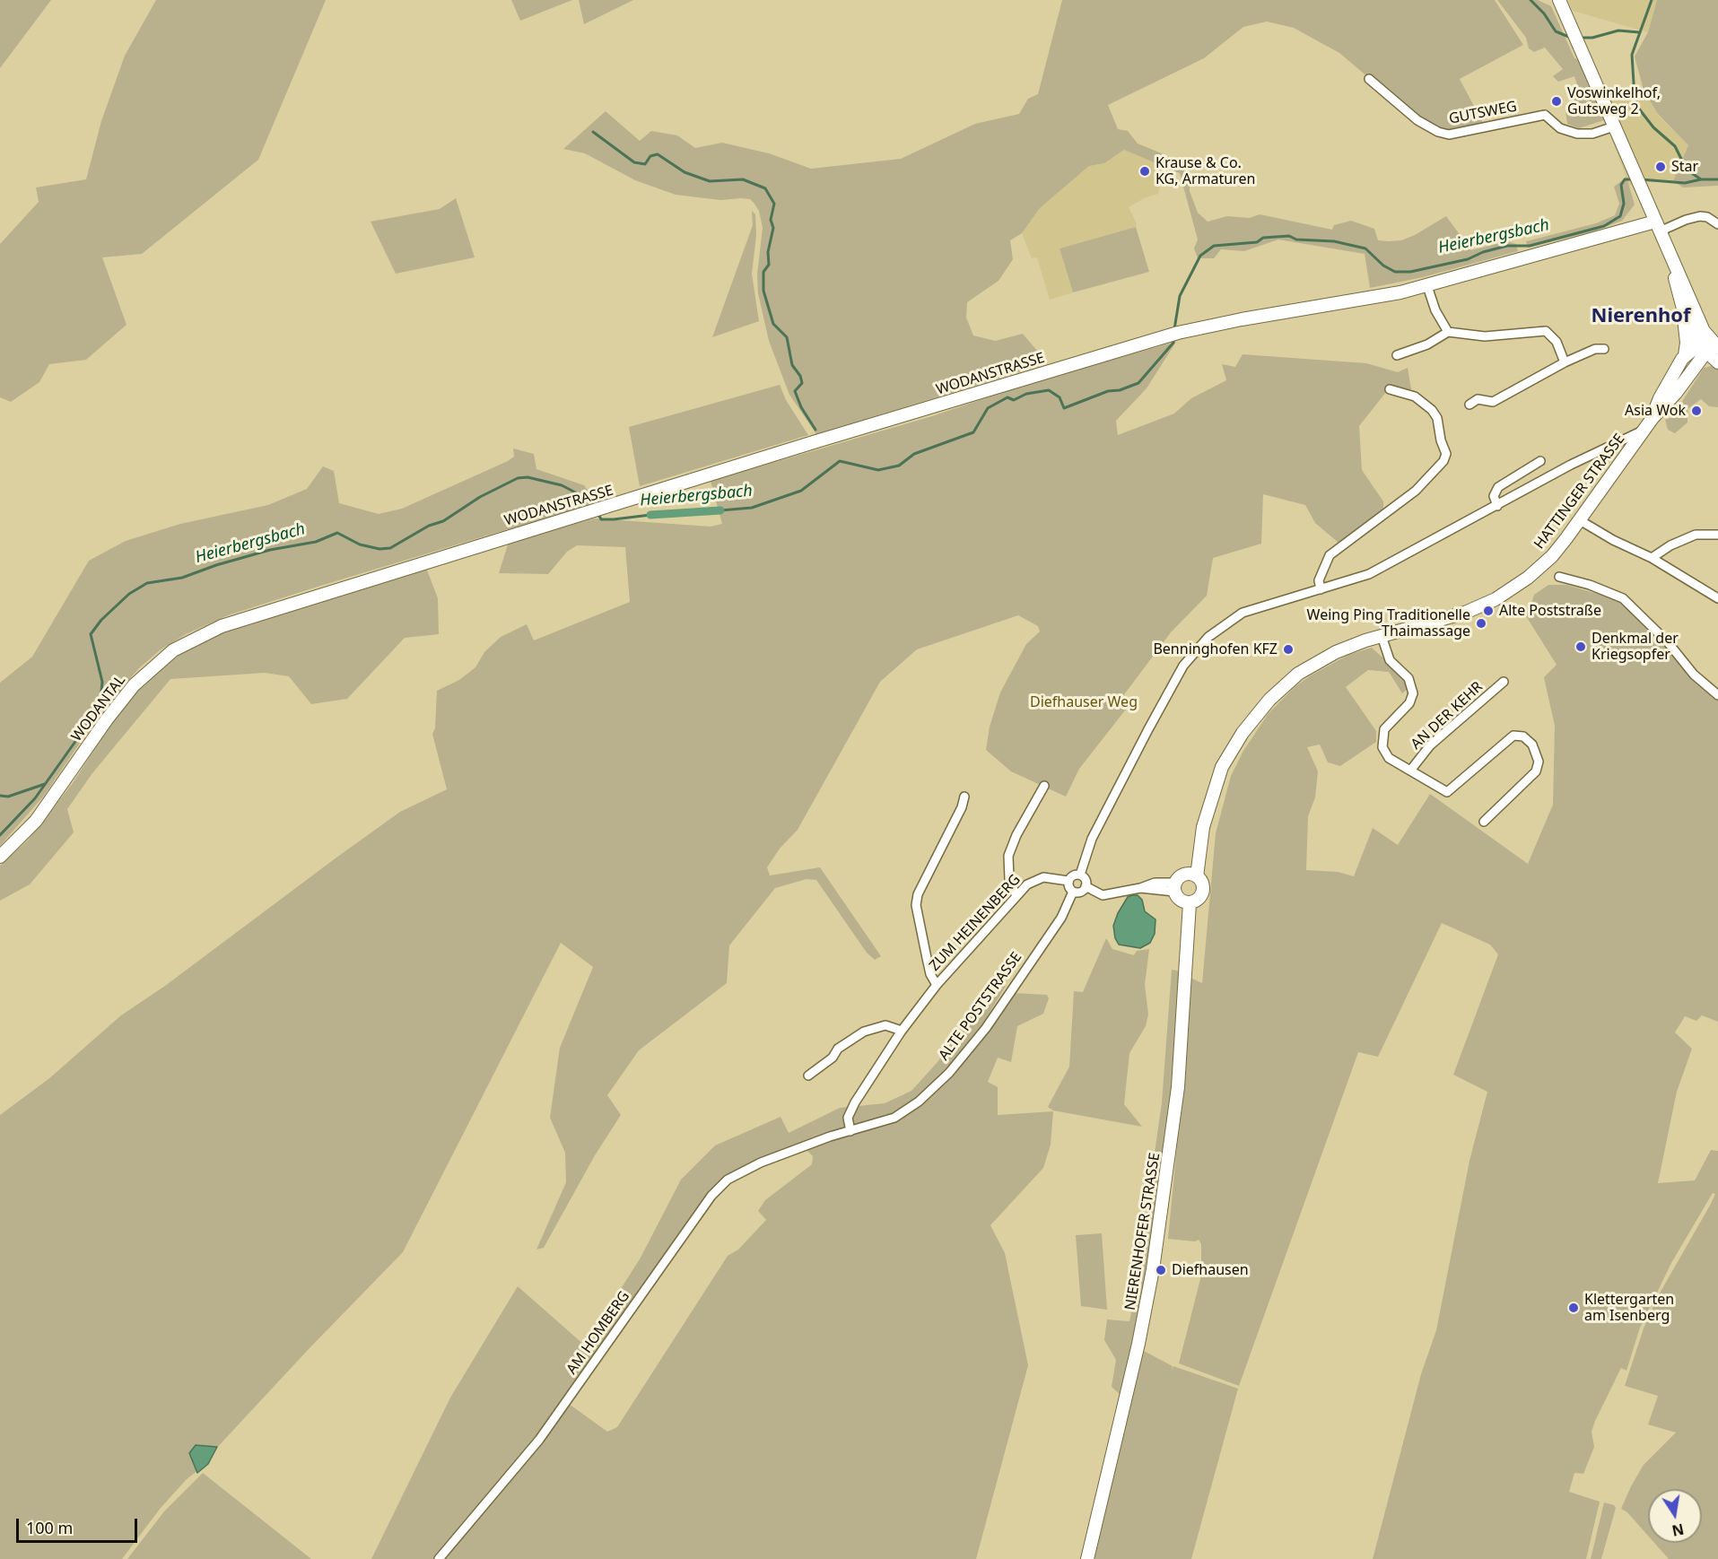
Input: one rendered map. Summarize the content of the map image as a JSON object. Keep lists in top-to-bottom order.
{
  "streets": {
    "main road": [
      "WODANSTRASSE",
      "HATTINGER STRASSE",
      "WODANTAL",
      "NIERENHOFER STRASSE"
    ],
    "street": [
      "GUTSWEG",
      "AN DER KEHR",
      "ZUM HEINENBERG",
      "ALTE POSTSTRASSE",
      "AM HOMBERG"
    ]
  },
  "crossings": [
    ["WODANSTRASSE", "WODANTAL"],
    ["HATTINGER STRASSE", "AN DER KEHR"],
    ["HATTINGER STRASSE", "NIERENHOFER STRASSE"],
    ["ZUM HEINENBERG", "ALTE POSTSTRASSE"],
    ["ALTE POSTSTRASSE", "AM HOMBERG"]
  ],
  "districts": ["Nierenhof"],
  "water": ["Heierbergsbach"],
  "parks": ["Diefhauser Weg"],
  "places": [
    "Voswinkelhof, Gutsweg 2",
    "Star",
    "Krause & Co. KG, Armaturen",
    "Asia Wok",
    "Alte Poststraße",
    "Weing Ping Traditionelle Thaimassage",
    "Denkmal der Kriegsopfer",
    "Benninghofen KFZ",
    "Diefhausen",
    "Klettergarten am Isenberg"
  ],
  "scale_bar": "100 m",
  "north": "bottom"
}
